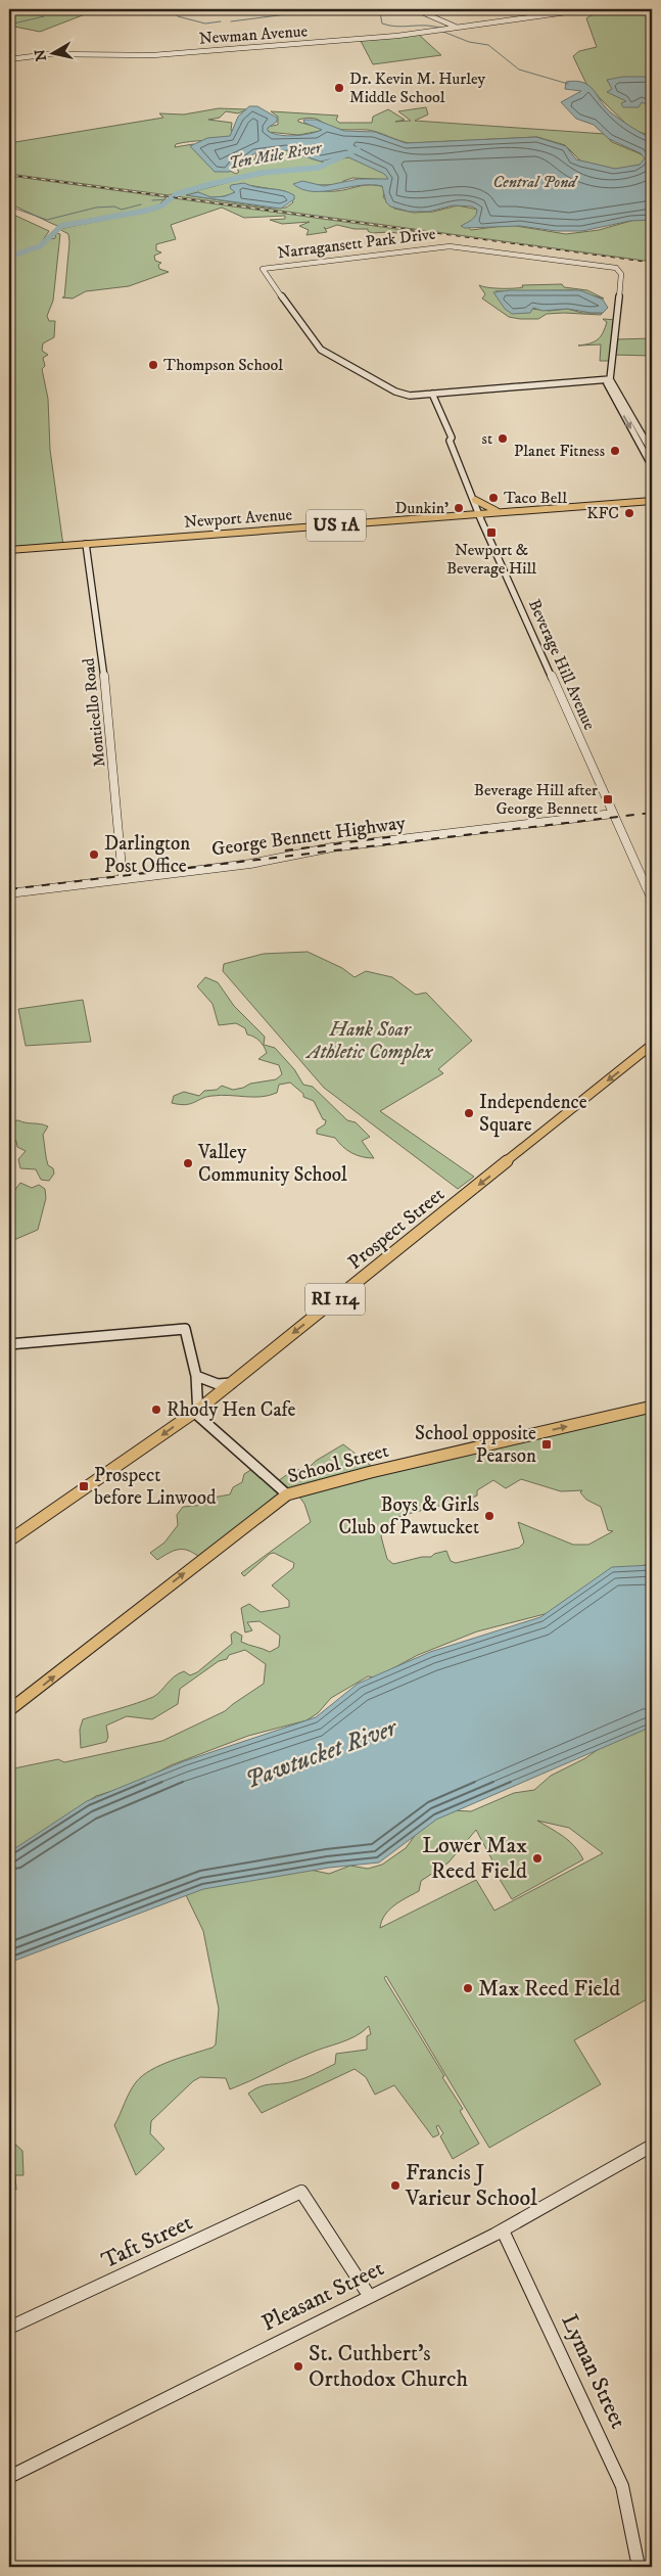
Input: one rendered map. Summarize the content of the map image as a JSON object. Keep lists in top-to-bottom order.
{
  "streets": {
    "main road": [
      "Newport Avenue",
      "US 1A",
      "Prospect Street",
      "RI 114",
      "School Street"
    ],
    "street": [
      "Newman Avenue",
      "Narragansett Park Drive",
      "Beverage Hill Avenue",
      "Monticello Road",
      "George Bennett Highway",
      "Taft Street",
      "Pleasant Street",
      "Lyman Street"
    ]
  },
  "crossings": [
    ["Narragansett Park Drive", "Beverage Hill Avenue"],
    ["Newport Avenue", "Beverage Hill Avenue"],
    ["Newport Avenue", "Monticello Road"],
    ["Beverage Hill Avenue", "George Bennett Highway"],
    ["Monticello Road", "George Bennett Highway"],
    ["Taft Street", "Pleasant Street"],
    ["Pleasant Street", "Lyman Street"]
  ],
  "one_way": ["Prospect Street", "School Street"],
  "water": ["Ten Mile River", "Central Pond", "Pawtucket River"],
  "parks": ["Hank Soar Athletic Complex"],
  "places": {
    "other": [
      "Dr. Kevin M. Hurley Middle School",
      "Thompson School",
      "st",
      "Planet Fitness",
      "Taco Bell",
      "Dunkin'",
      "KFC",
      "Darlington Post Office",
      "Independence Square",
      "Valley Community School",
      "Rhody Hen Cafe",
      "Boys & Girls Club of Pawtucket",
      "Lower Max Reed Field",
      "Max Reed Field",
      "Francis J Varieur School",
      "St. Cuthbert's Orthodox Church"
    ],
    "transit": [
      "Newport & Beverage Hill",
      "Beverage Hill after George Bennett",
      "School opposite Pearson",
      "Prospect before Linwood"
    ]
  },
  "north": "left"
}
